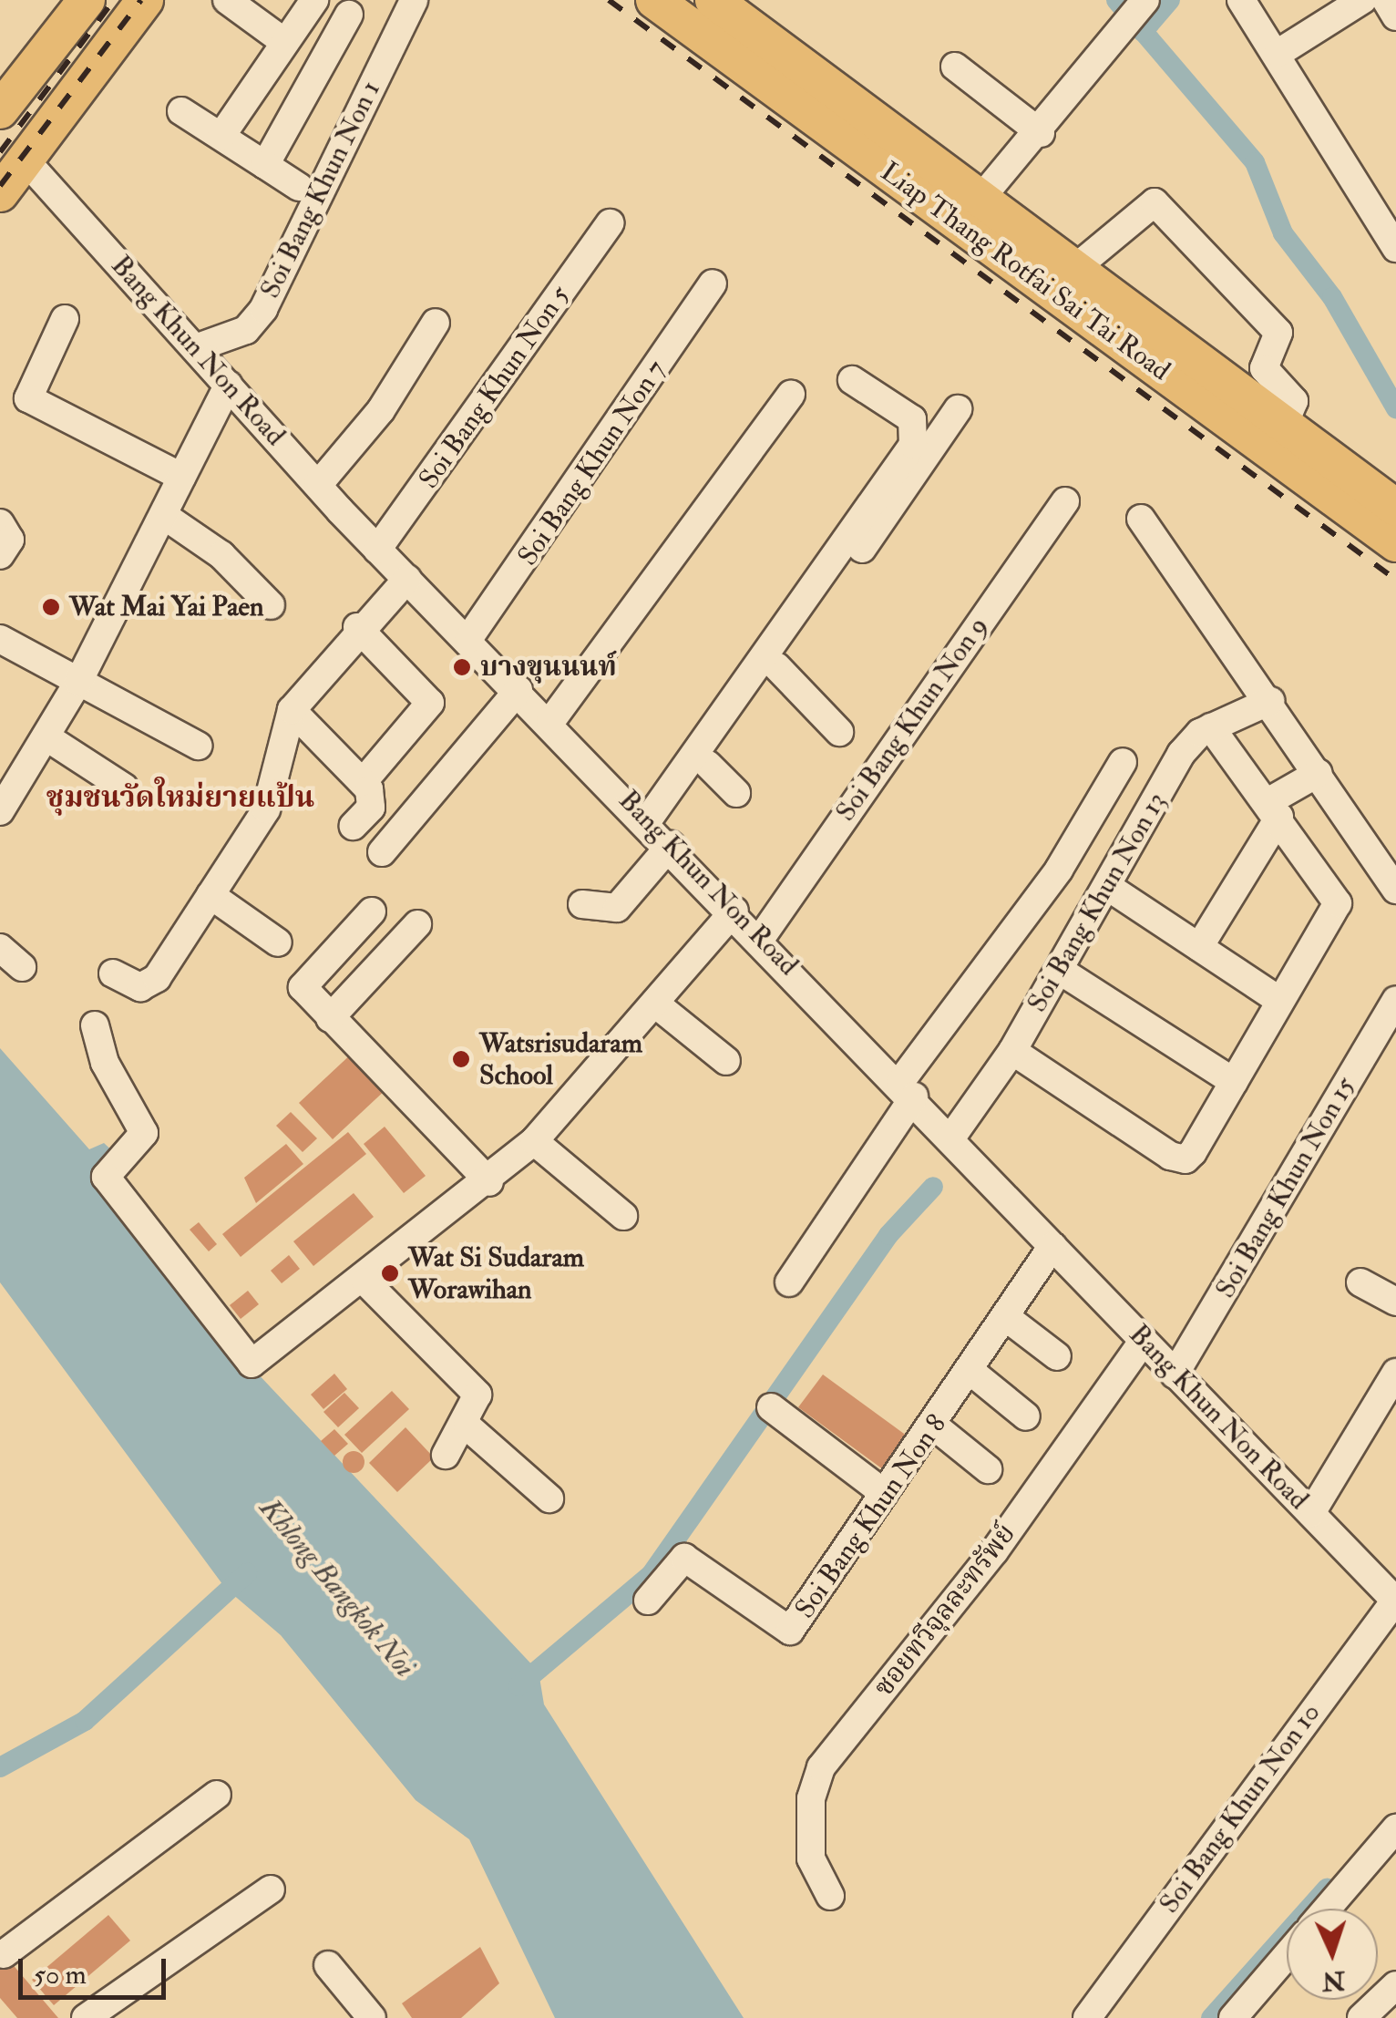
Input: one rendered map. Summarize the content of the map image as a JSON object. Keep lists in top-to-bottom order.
{
  "streets": {
    "main road": ["Liap Thang Rotfai Sai Tai Road"],
    "street": [
      "Soi Bang Khun Non 1",
      "Bang Khun Non Road",
      "Soi Bang Khun Non 5",
      "Soi Bang Khun Non 7",
      "Soi Bang Khun Non 9",
      "Soi Bang Khun Non 13",
      "Soi Bang Khun Non 15",
      "Soi Bang Khun Non 8",
      "ซอยทวีจุลละทรัพย์",
      "Soi Bang Khun Non 10"
    ]
  },
  "crossings": [
    ["Soi Bang Khun Non 1", "Bang Khun Non Road"],
    ["Bang Khun Non Road", "Soi Bang Khun Non 5"],
    ["Bang Khun Non Road", "Soi Bang Khun Non 7"],
    ["Bang Khun Non Road", "Soi Bang Khun Non 9"],
    ["Bang Khun Non Road", "Soi Bang Khun Non 13"],
    ["Bang Khun Non Road", "Soi Bang Khun Non 15"],
    ["Bang Khun Non Road", "Soi Bang Khun Non 8"],
    ["Bang Khun Non Road", "ซอยทวีจุลละทรัพย์"],
    ["Bang Khun Non Road", "Soi Bang Khun Non 10"]
  ],
  "districts": ["ชุมชนวัดใหม่ยายแป้น"],
  "water": ["Khlong Bangkok Noi"],
  "places": [
    "Wat Mai Yai Paen",
    "บางขุนนนท์",
    "Watsrisudaram School",
    "Wat Si Sudaram Worawihan"
  ],
  "scale_bar": "50 m",
  "north": "bottom"
}
